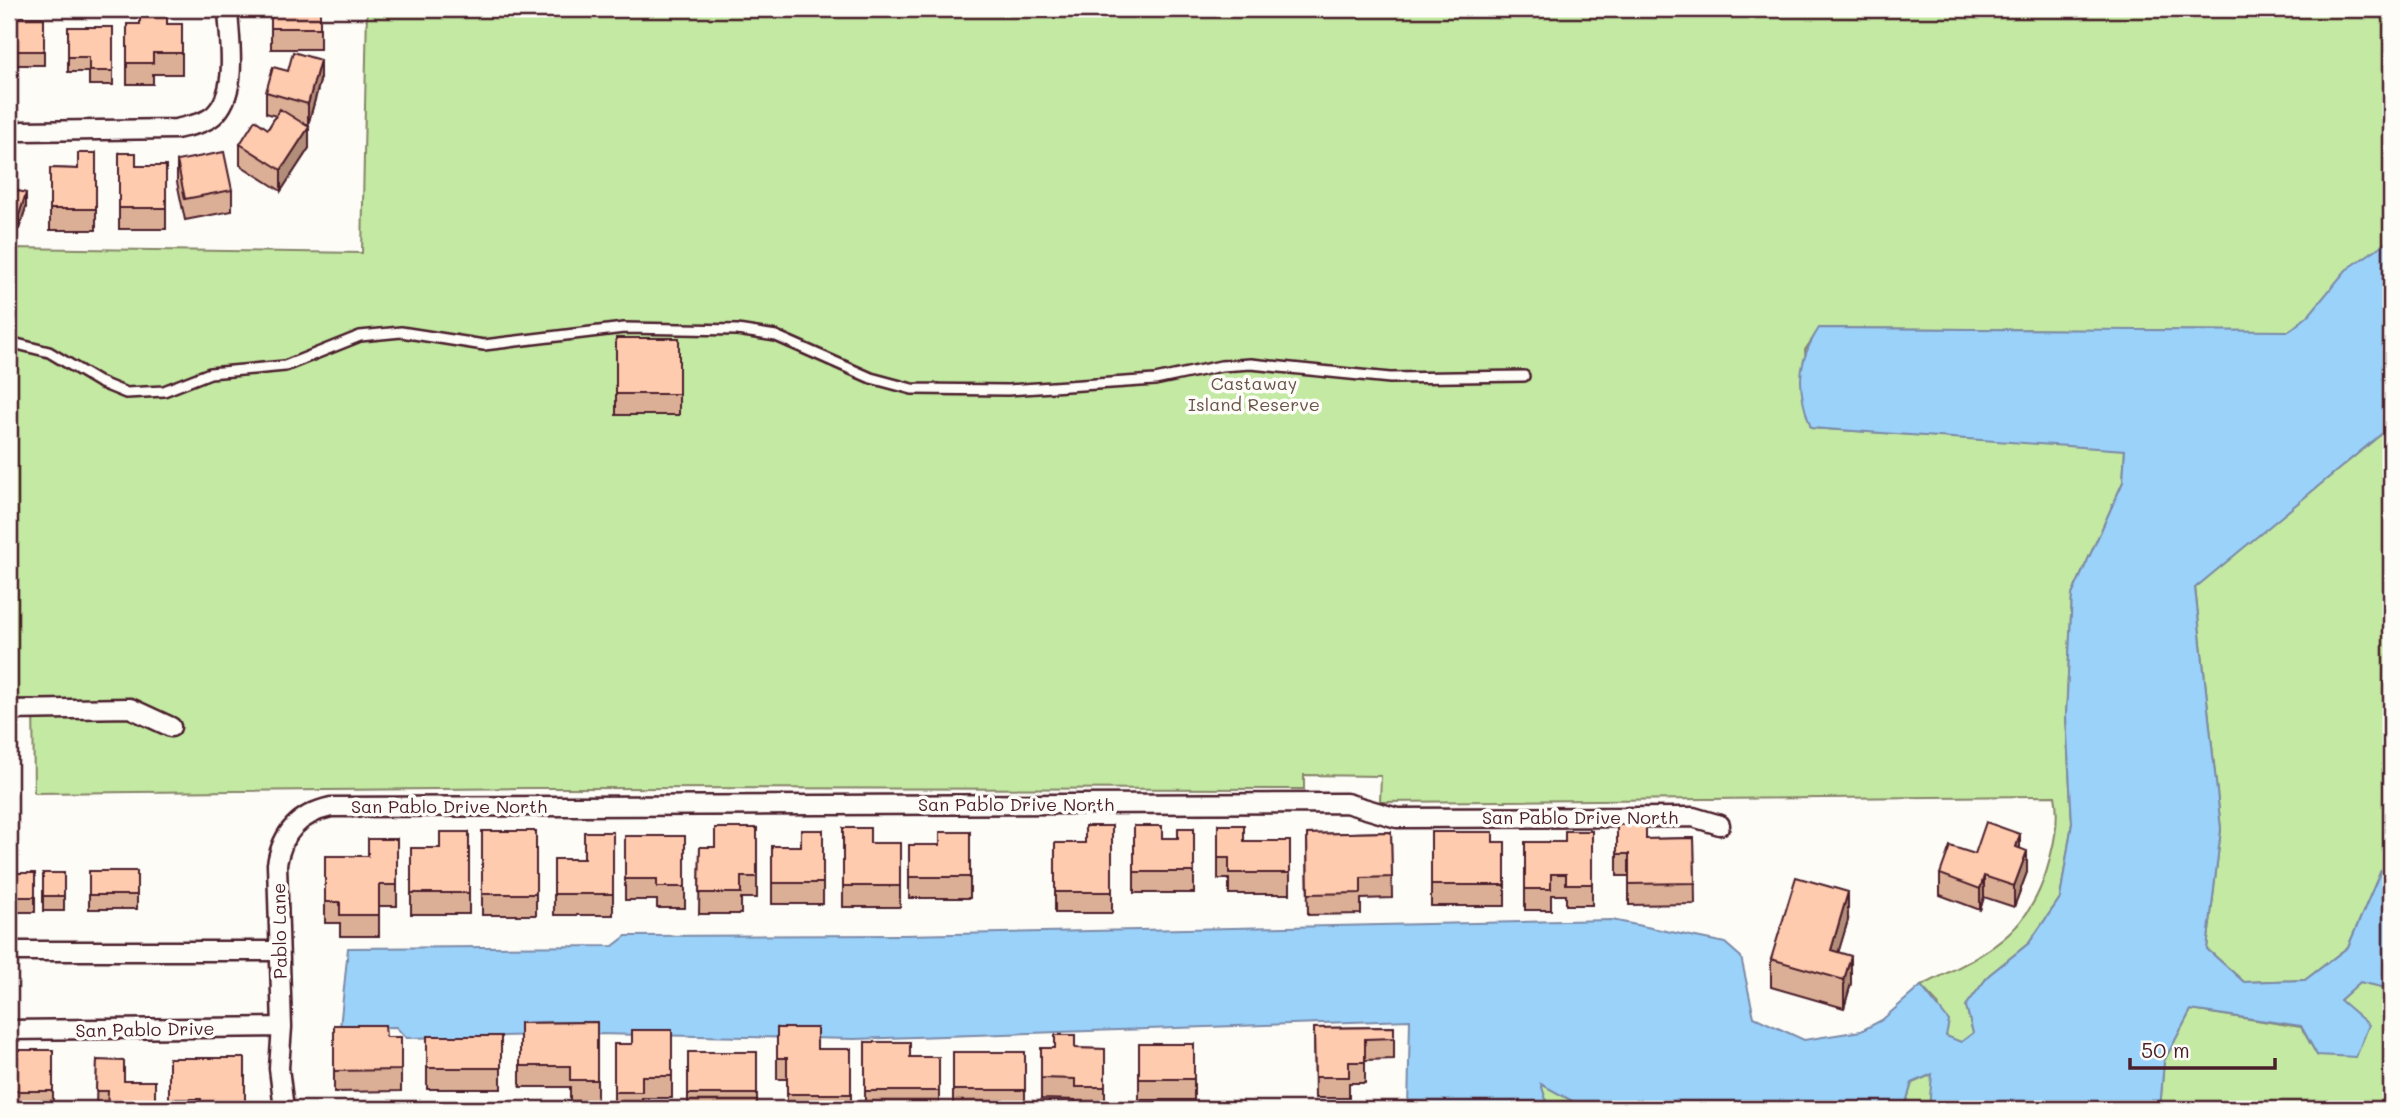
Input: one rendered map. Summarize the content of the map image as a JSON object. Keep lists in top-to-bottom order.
{
  "streets": {
    "street": ["San Pablo Drive North", "Pablo Lane", "San Pablo Drive"]
  },
  "crossings": [
    ["San Pablo Drive North", "Pablo Lane"],
    ["Pablo Lane", "San Pablo Drive"]
  ],
  "parks": ["Castaway Island Reserve"],
  "scale_bar": "50 m"
}
